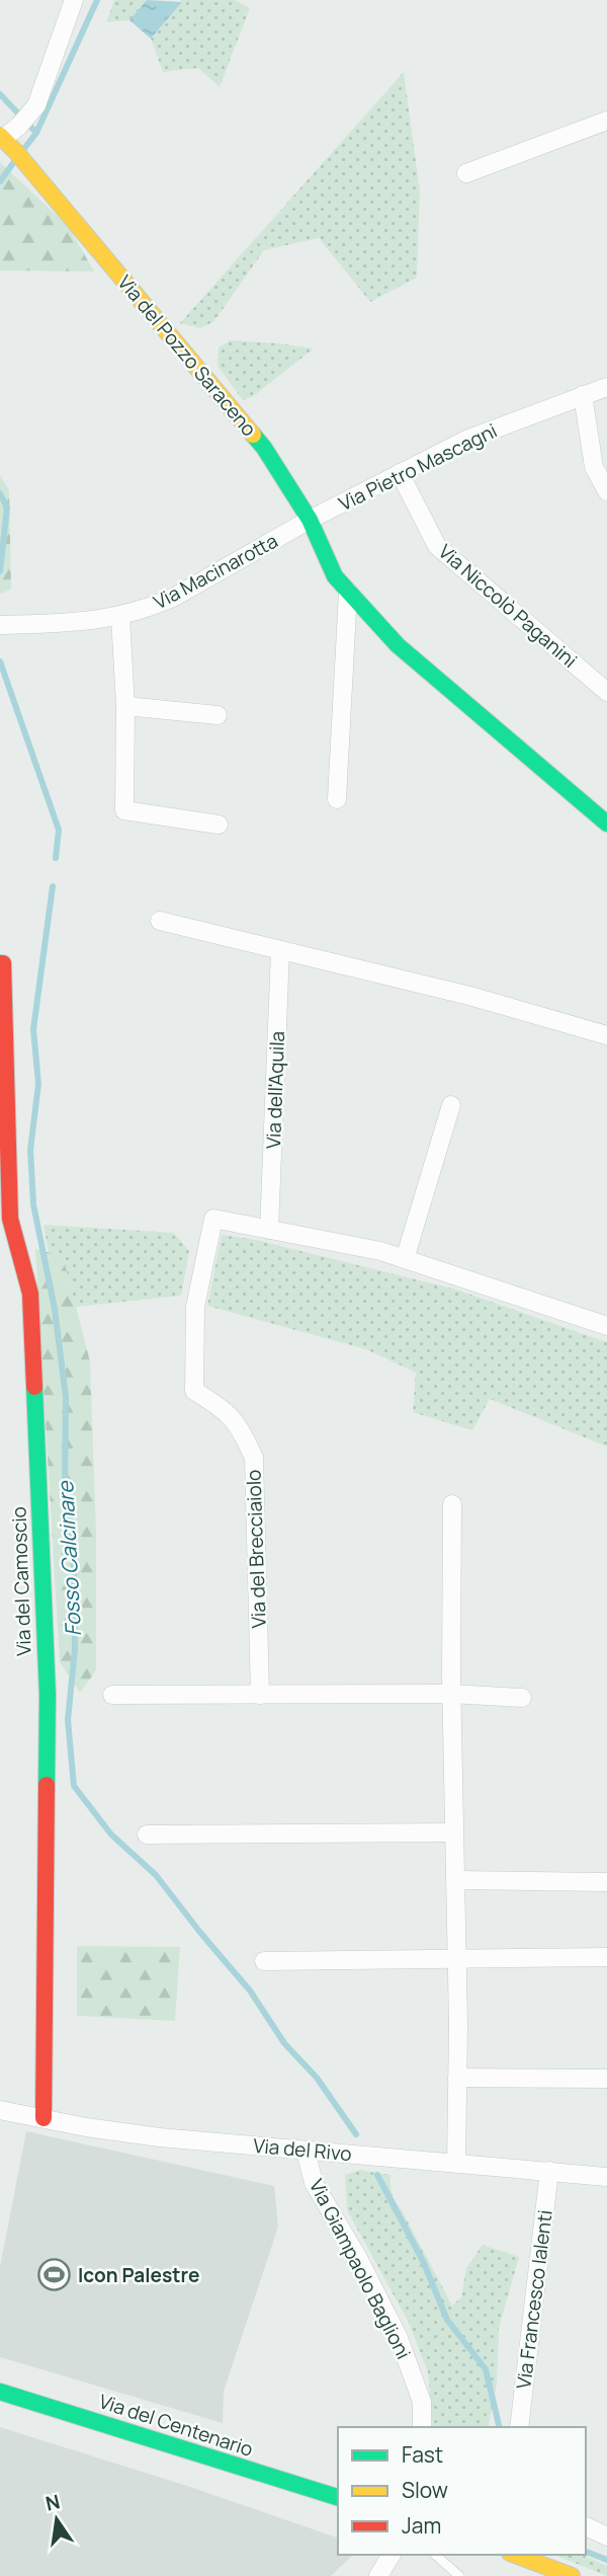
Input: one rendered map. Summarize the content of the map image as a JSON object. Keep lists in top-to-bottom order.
{
  "streets": {
    "street": [
      "Via del Pozzo Saraceno",
      "Via Pietro Mascagni",
      "Via Macinarotta",
      "Via Niccolò Paganini",
      "Via dell'Aquila",
      "Via del Brecciaiolo",
      "Via del Camoscio",
      "Via del Rivo",
      "Via Giampaolo Baglioni",
      "Via Francesco Ialenti",
      "Via del Centenario"
    ]
  },
  "crossings": [
    ["Via del Pozzo Saraceno", "Via Pietro Mascagni"],
    ["Via del Pozzo Saraceno", "Via Macinarotta"],
    ["Via Pietro Mascagni", "Via Macinarotta"],
    ["Via Pietro Mascagni", "Via Niccolò Paganini"],
    ["Via dell'Aquila", "Via del Brecciaiolo"],
    ["Via del Camoscio", "Via del Rivo"],
    ["Via del Rivo", "Via Giampaolo Baglioni"],
    ["Via del Rivo", "Via Francesco Ialenti"]
  ],
  "water": ["Fosso Calcinare"],
  "places": {
    "sports": ["Icon Palestre"]
  },
  "legend": ["Fast", "Slow", "Jam"],
  "north": "top"
}
